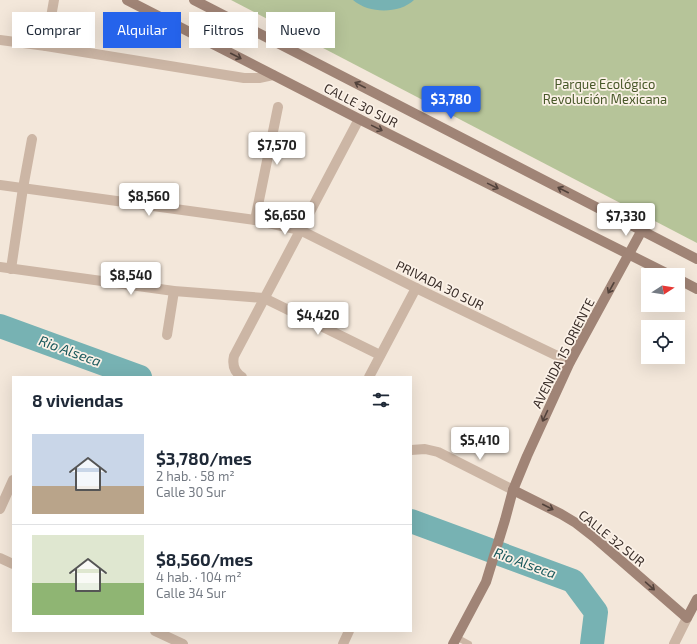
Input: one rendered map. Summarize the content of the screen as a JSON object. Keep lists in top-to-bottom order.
{
  "streets": {
    "main road": ["CALLE 30 SUR", "AVENIDA 15 ORIENTE", "CALLE 32 SUR"],
    "street": ["PRIVADA 30 SUR"]
  },
  "crossings": [
    ["CALLE 30 SUR", "AVENIDA 15 ORIENTE"],
    ["PRIVADA 30 SUR", "AVENIDA 15 ORIENTE"],
    ["AVENIDA 15 ORIENTE", "CALLE 32 SUR"]
  ],
  "one_way": ["AVENIDA 15 ORIENTE", "CALLE 32 SUR"],
  "water": ["Rio Alseca"],
  "parks": ["Parque Ecológico Revolución Mexicana"],
  "north": "right",
  "page": {
    "chip": [
      "Comprar",
      "Alquilar",
      "Filtros",
      "Nuevo"
    ],
    "price": [
      "$3,780",
      "$7,570",
      "$8,560",
      "$6,650",
      "$7,330",
      "$8,540",
      "$4,420",
      "$5,410"
    ],
    "heading": "8 viviendas",
    "list": [
      {
        "name": "$3,780/mes",
        "note": "2 hab. · 58 m² · Calle 30 Sur"
      },
      {
        "name": "$8,560/mes",
        "note": "4 hab. · 104 m² · Calle 34 Sur"
      }
    ]
  }
}
